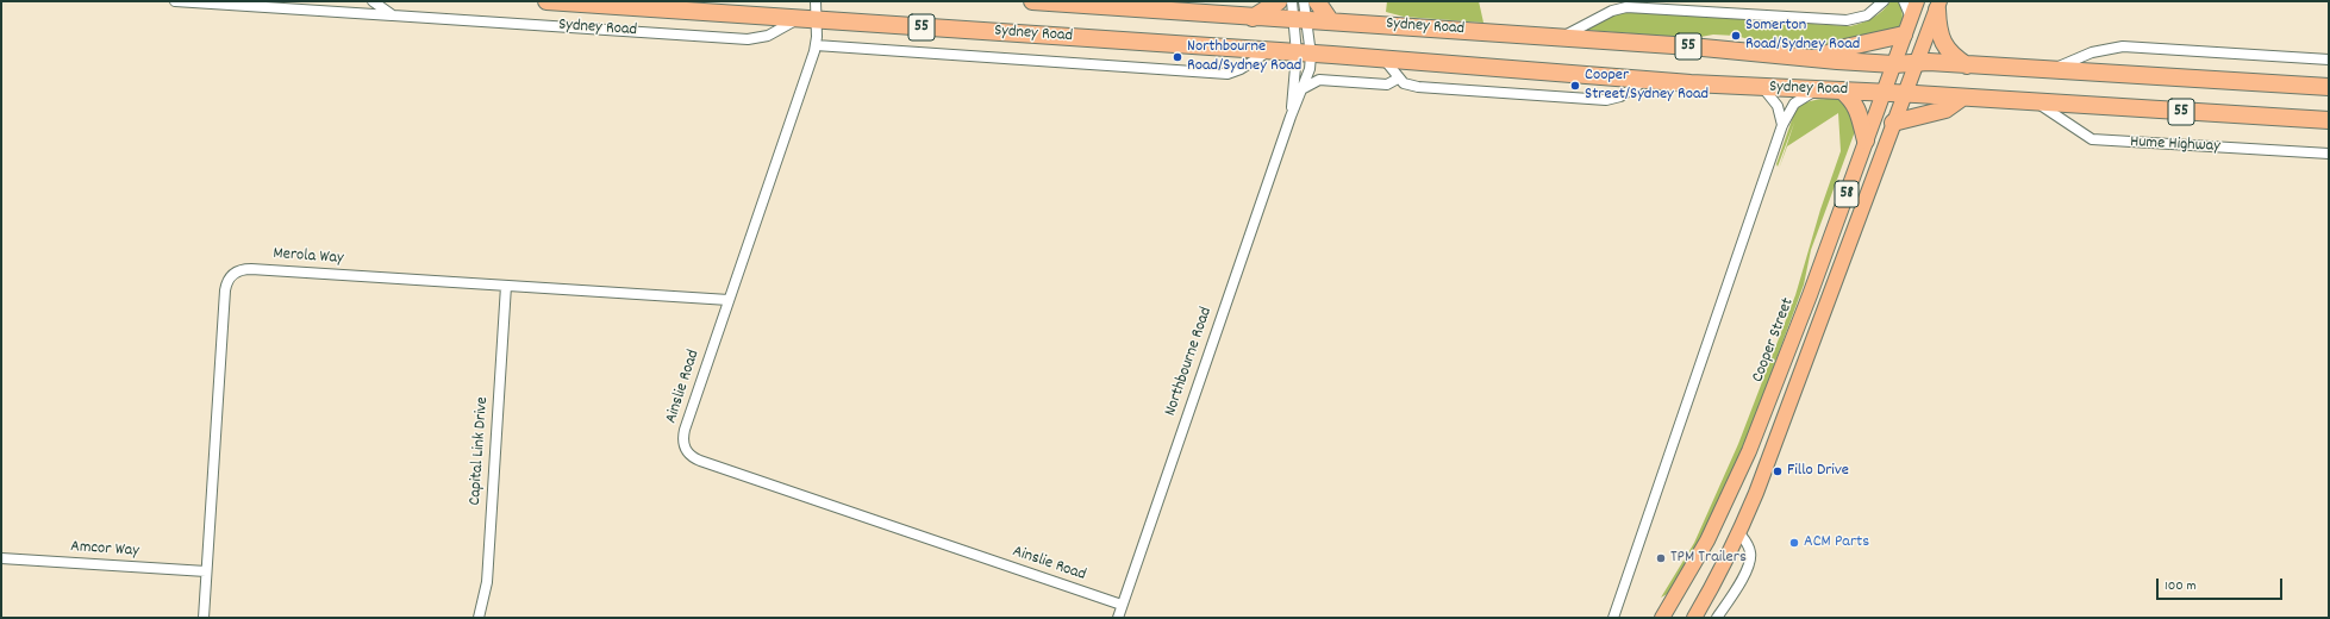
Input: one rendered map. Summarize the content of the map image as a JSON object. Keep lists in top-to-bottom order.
{
  "streets": {
    "highway": ["55", "Sydney Road", "Hume Highway"],
    "main road": ["58", "Cooper Street"],
    "street": [
      "Merola Way",
      "Northbourne Road",
      "Ainslie Road",
      "Capital Link Drive",
      "Amcor Way"
    ]
  },
  "crossings": [
    ["55", "Sydney Road"],
    ["55", "58"],
    ["55", "Cooper Street"],
    ["Sydney Road", "Hume Highway"],
    ["Sydney Road", "58"],
    ["Sydney Road", "Cooper Street"],
    ["Sydney Road", "Northbourne Road"],
    ["Sydney Road", "Ainslie Road"],
    ["Hume Highway", "58"],
    ["Hume Highway", "Cooper Street"],
    ["58", "Cooper Street"],
    ["Merola Way", "Ainslie Road"],
    ["Merola Way", "Capital Link Drive"],
    ["Merola Way", "Amcor Way"],
    ["Northbourne Road", "Ainslie Road"]
  ],
  "places": [
    "Somerton Road/Sydney Road",
    "Northbourne Road/Sydney Road",
    "Cooper Street/Sydney Road",
    "Fillo Drive",
    "ACM Parts",
    "TPM Trailers"
  ],
  "scale_bar": "100 m"
}
